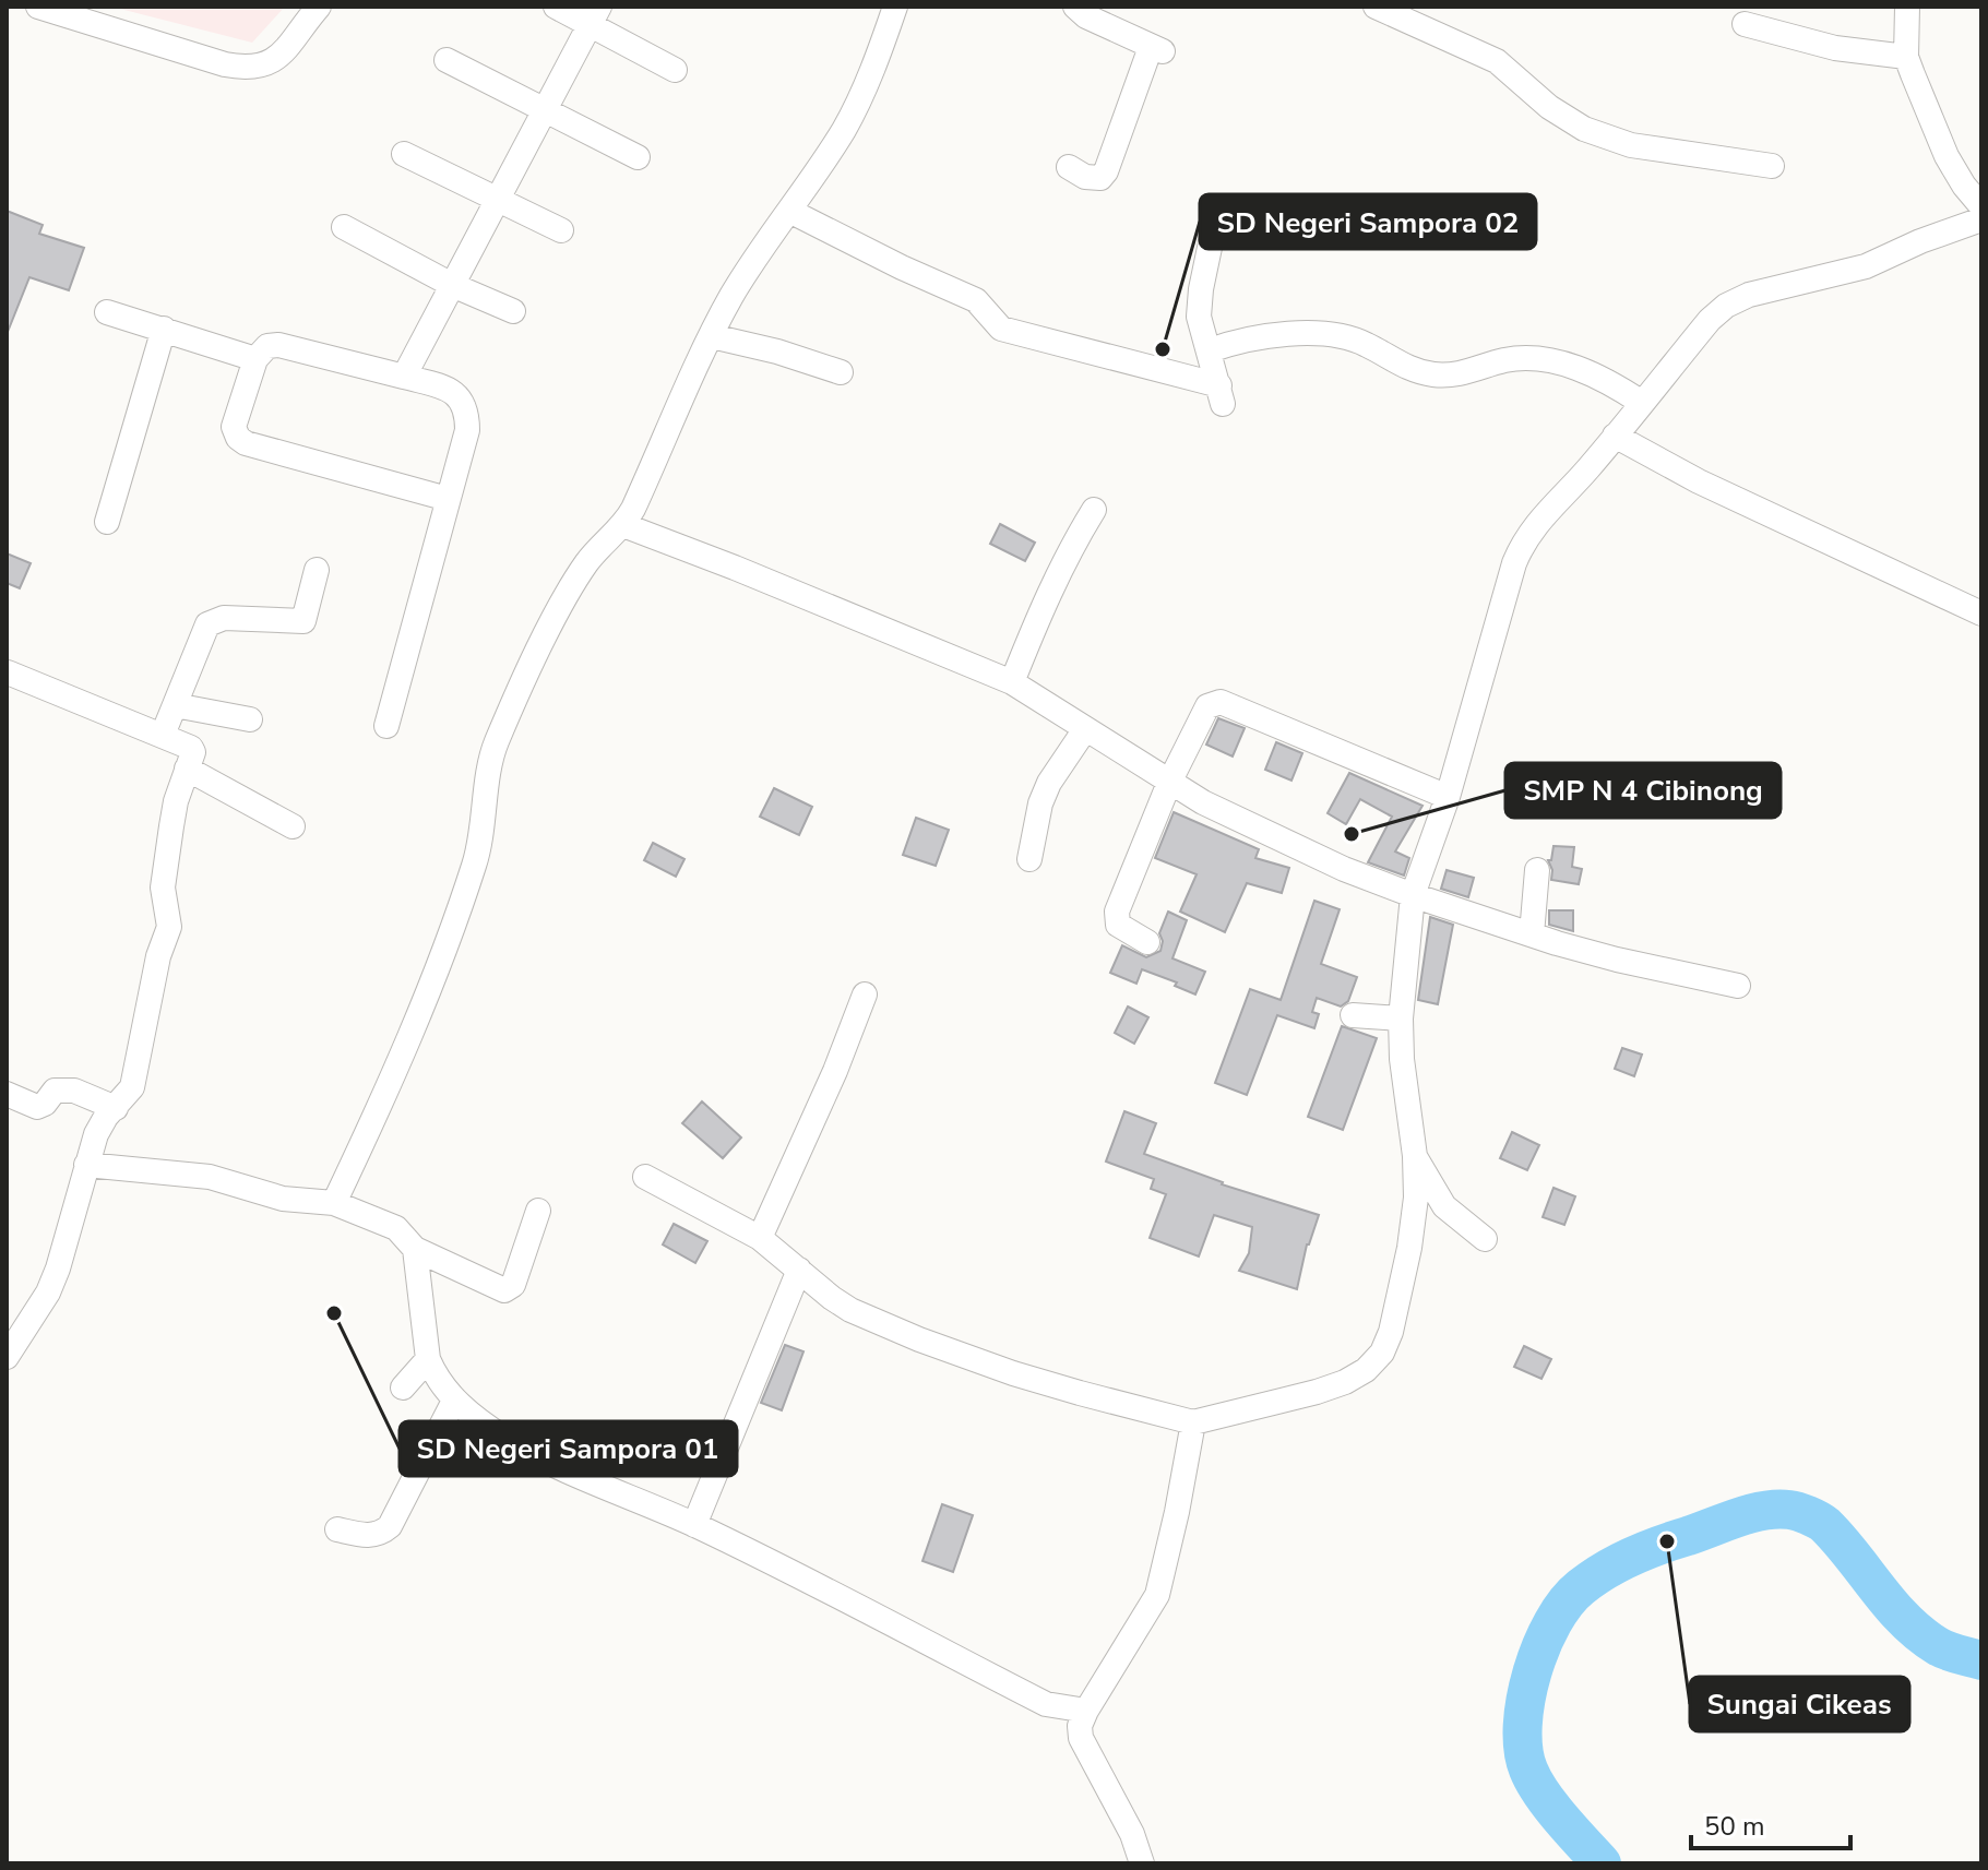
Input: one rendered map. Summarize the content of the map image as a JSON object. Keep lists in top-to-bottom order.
{
  "places": [
    "SD Negeri Sampora 02",
    "SMP N 4 Cibinong",
    "SD Negeri Sampora 01",
    "Sungai Cikeas"
  ],
  "scale_bar": "50 m"
}
